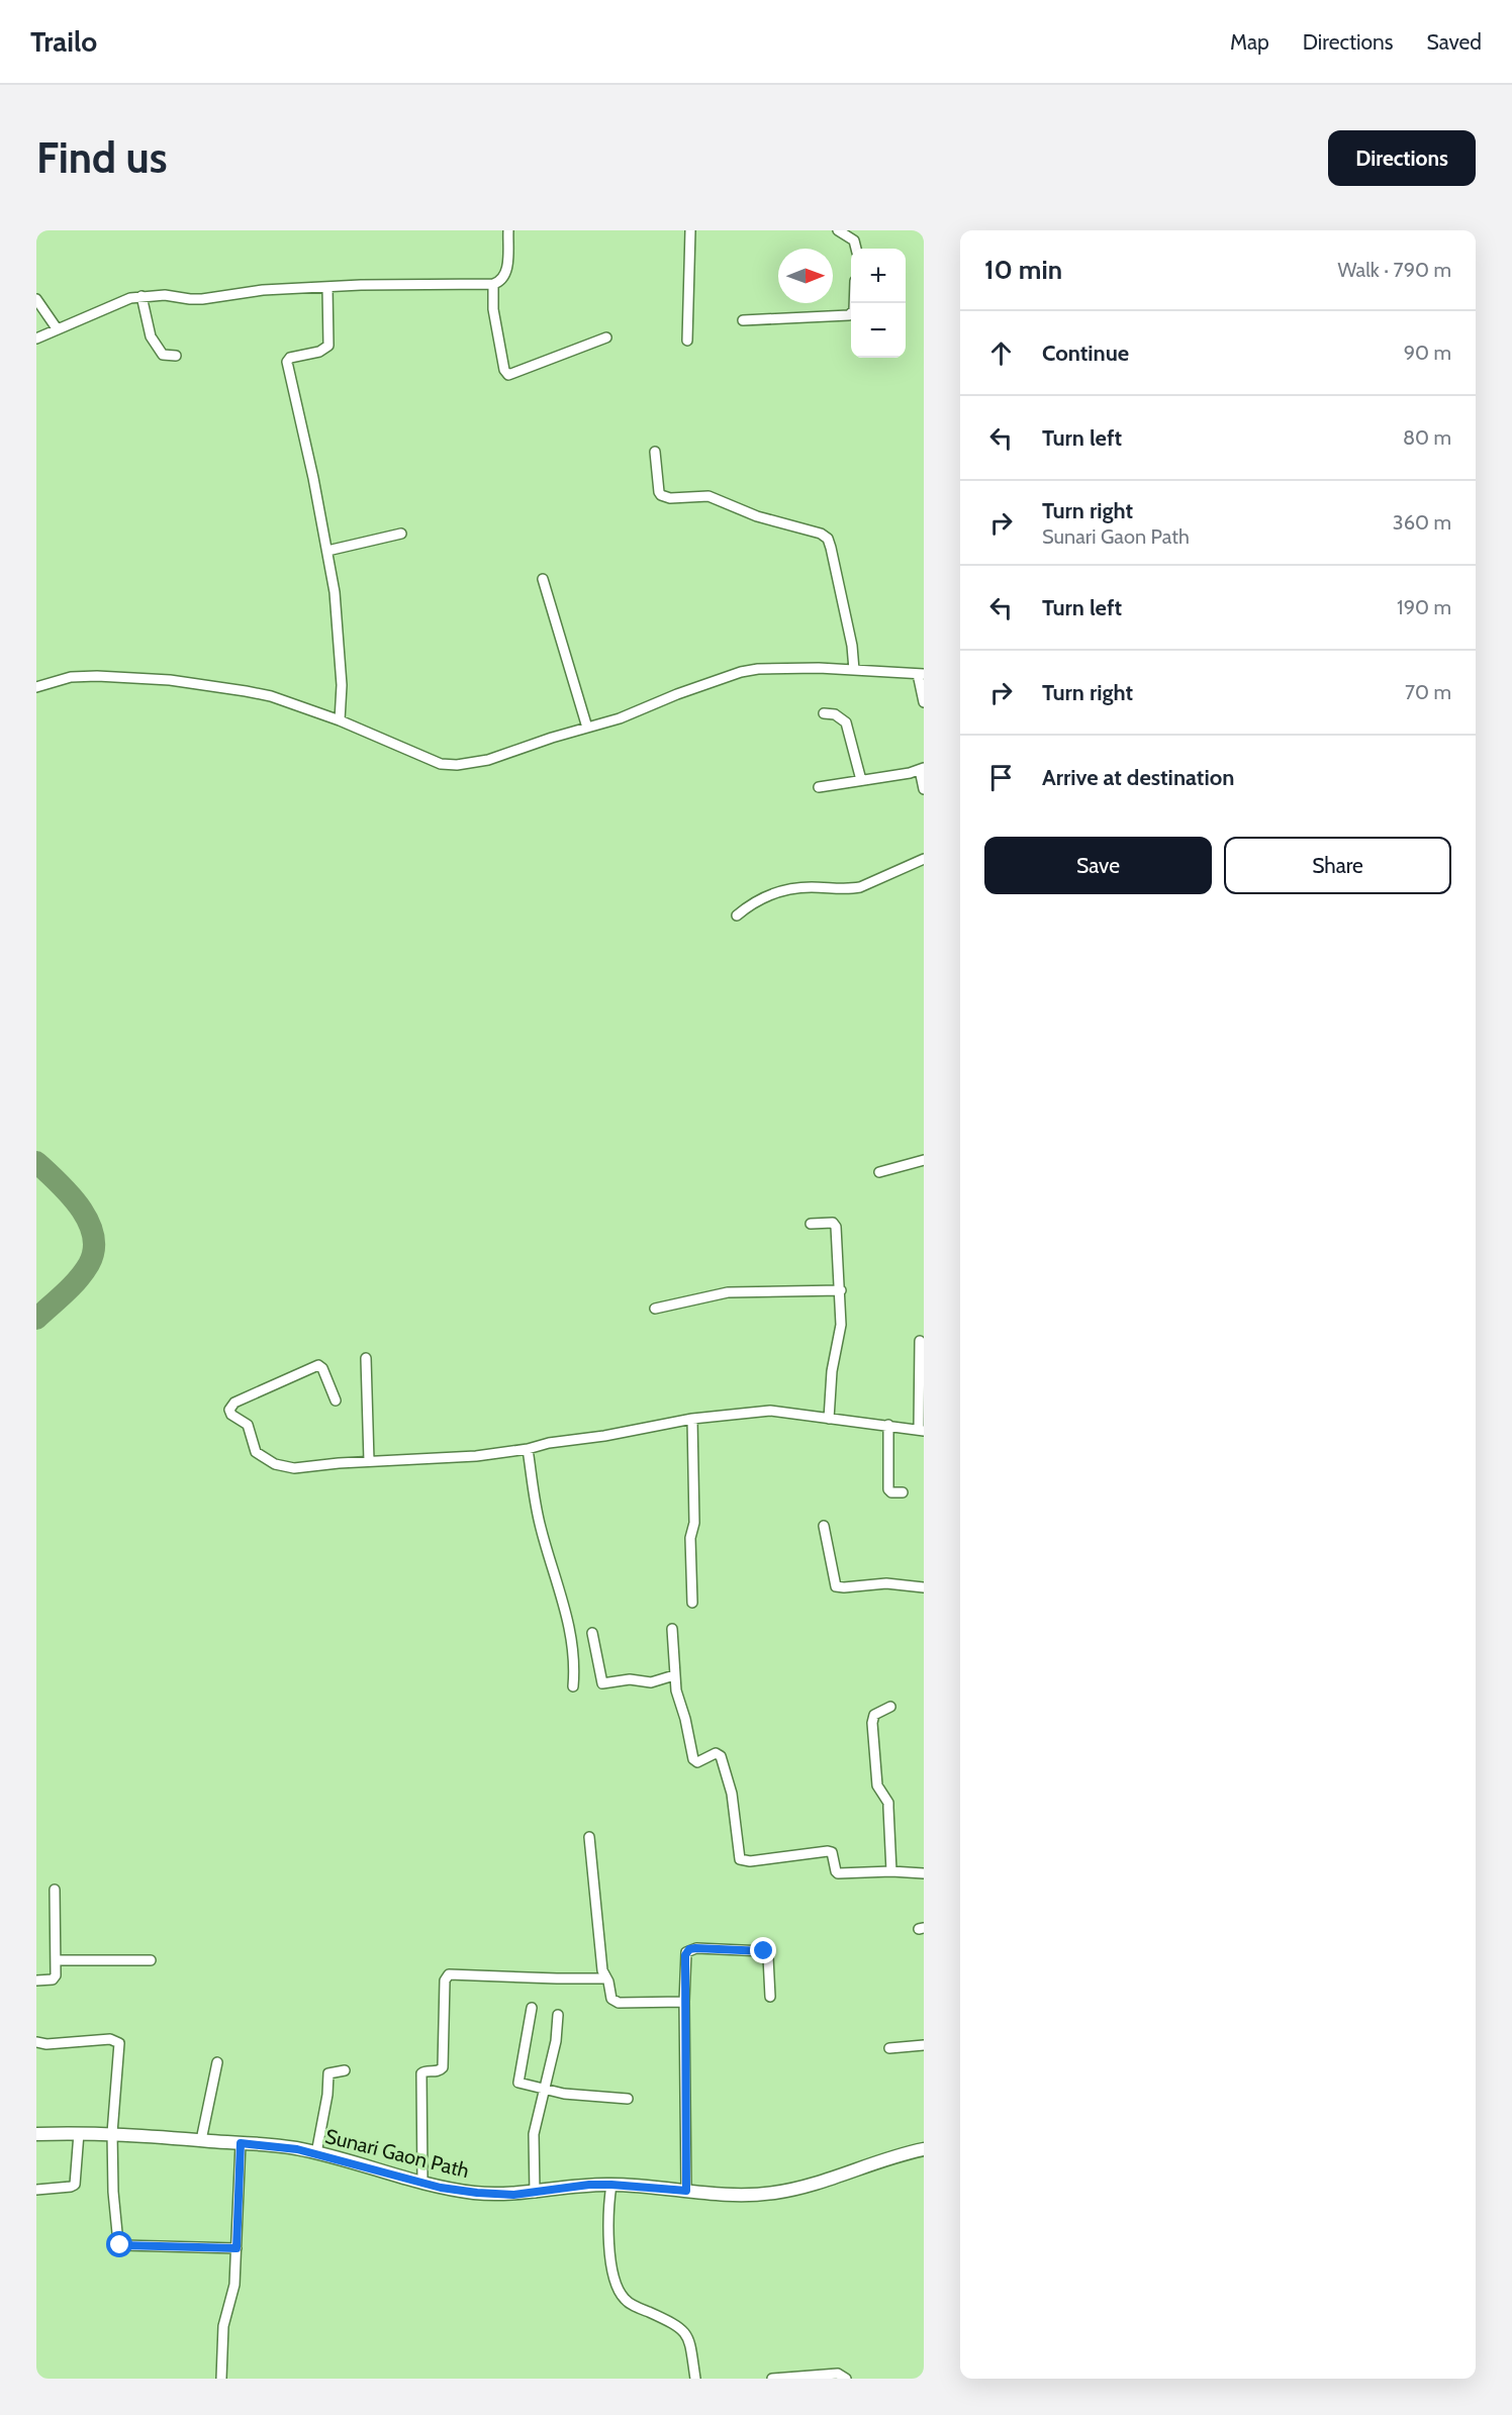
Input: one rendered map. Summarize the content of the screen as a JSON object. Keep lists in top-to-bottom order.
{
  "streets": {
    "street": ["Sunari Gaon Path"]
  },
  "north": "right",
  "page": {
    "header": "Trailo",
    "nav": ["Map", "Directions", "Saved"],
    "buttons": [
      "Directions",
      ["Save", "Share"]
    ],
    "title": "Find us",
    "heading": ["10 min", "Walk · 790 m"],
    "map_buttons": ["+", "−"],
    "list": [
      ["Continue", "90 m"],
      ["Turn left", "80 m"],
      ["Turn right", "Sunari Gaon Path", "360 m"],
      ["Turn left", "190 m"],
      ["Turn right", "70 m"],
      "Arrive at destination"
    ]
  }
}
